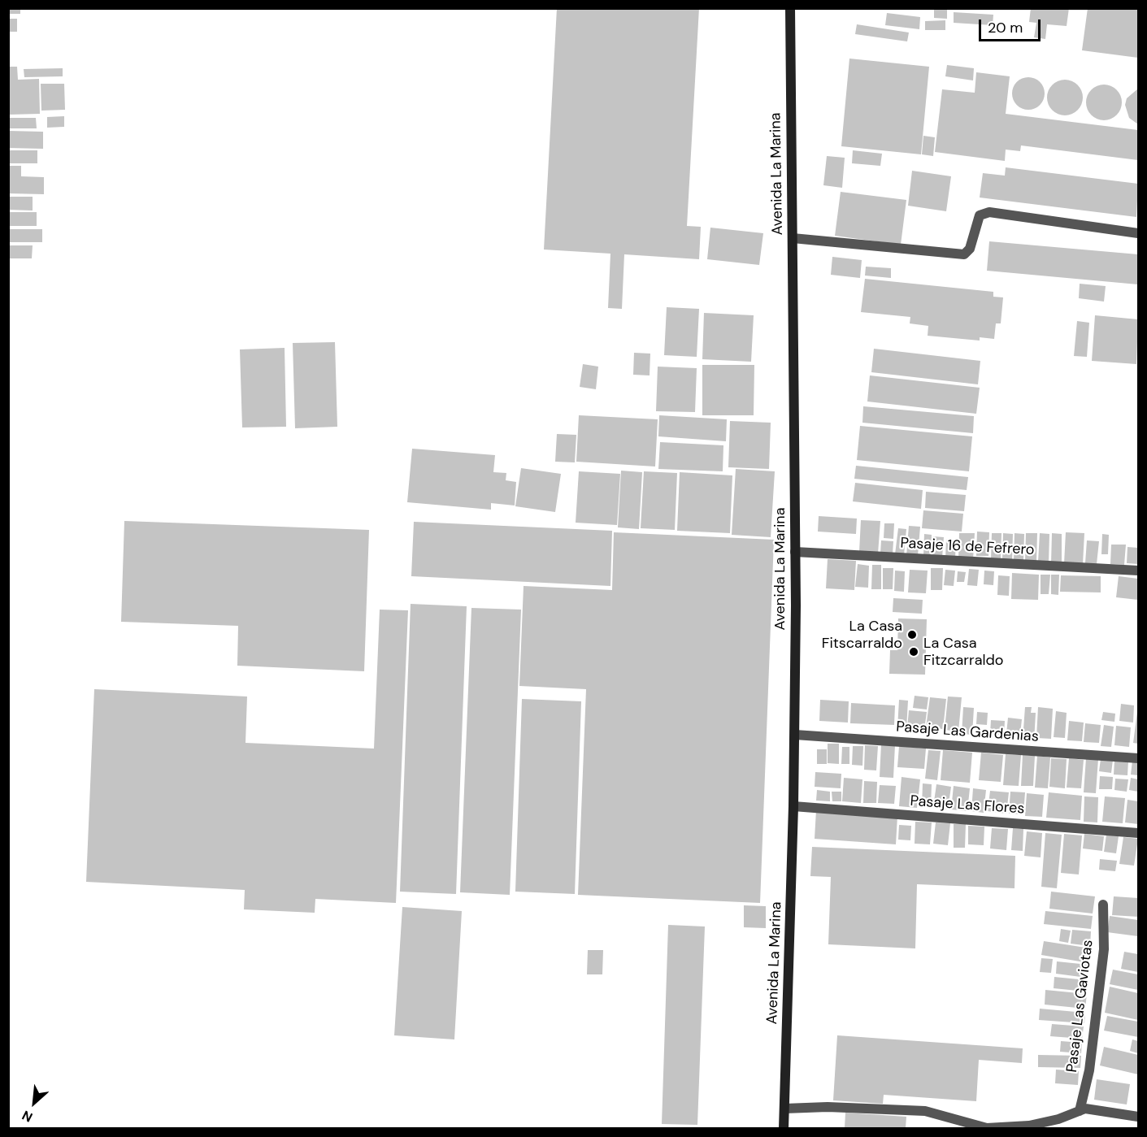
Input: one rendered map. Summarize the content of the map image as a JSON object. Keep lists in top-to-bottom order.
{
  "streets": {
    "main road": ["Avenida La Marina"],
    "street": [
      "Pasaje 16 de Fefrero",
      "Pasaje Las Gardenias",
      "Pasaje Las Flores",
      "Pasaje Las Gaviotas"
    ]
  },
  "crossings": [
    ["Avenida La Marina", "Pasaje 16 de Fefrero"],
    ["Avenida La Marina", "Pasaje Las Gardenias"],
    ["Avenida La Marina", "Pasaje Las Flores"]
  ],
  "places": ["La Casa Fitscarraldo", "La Casa Fitzcarraldo"],
  "scale_bar": "20 m",
  "north": "bottom left"
}
